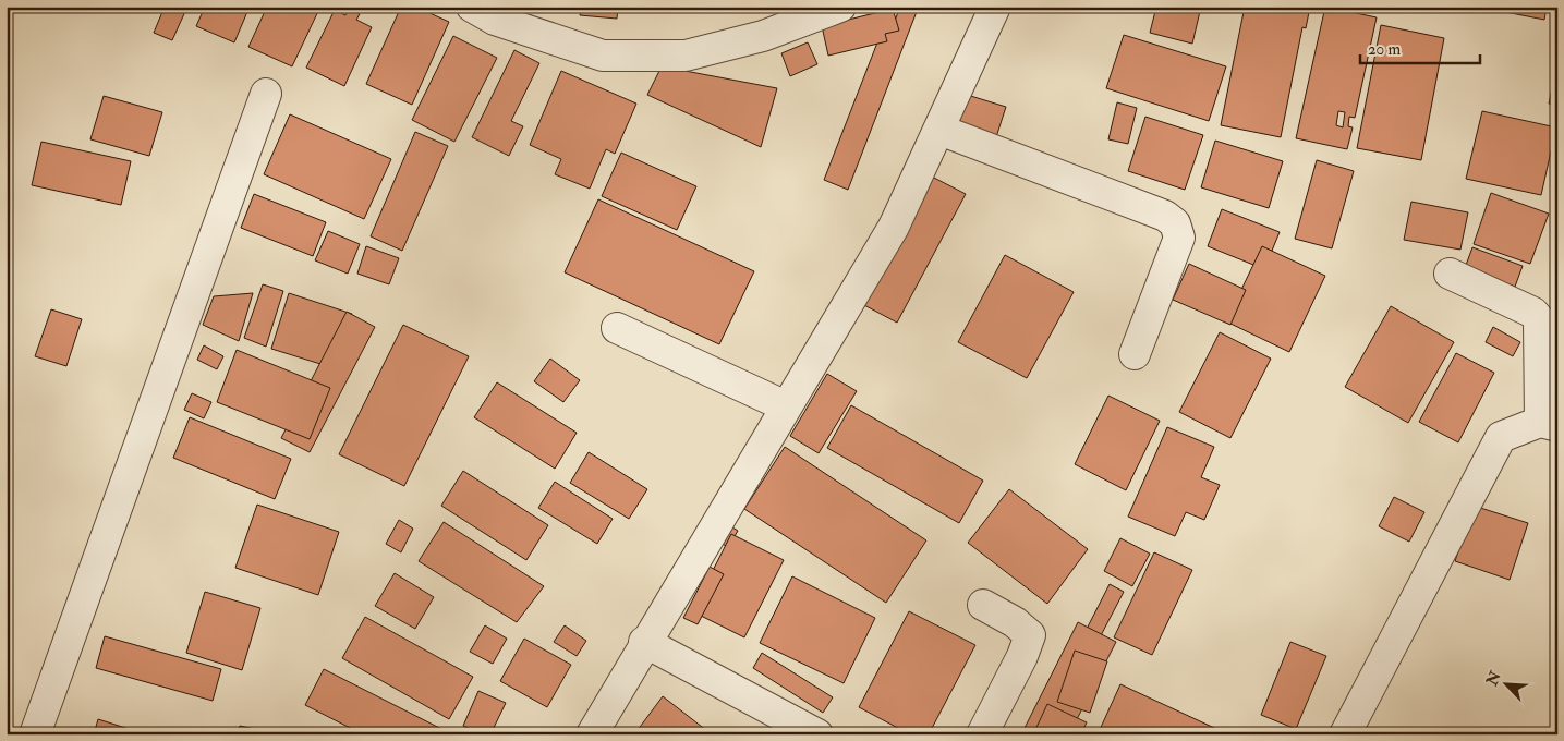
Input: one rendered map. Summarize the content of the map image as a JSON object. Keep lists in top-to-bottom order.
{
  "scale_bar": "20 m",
  "north": "top left"
}
